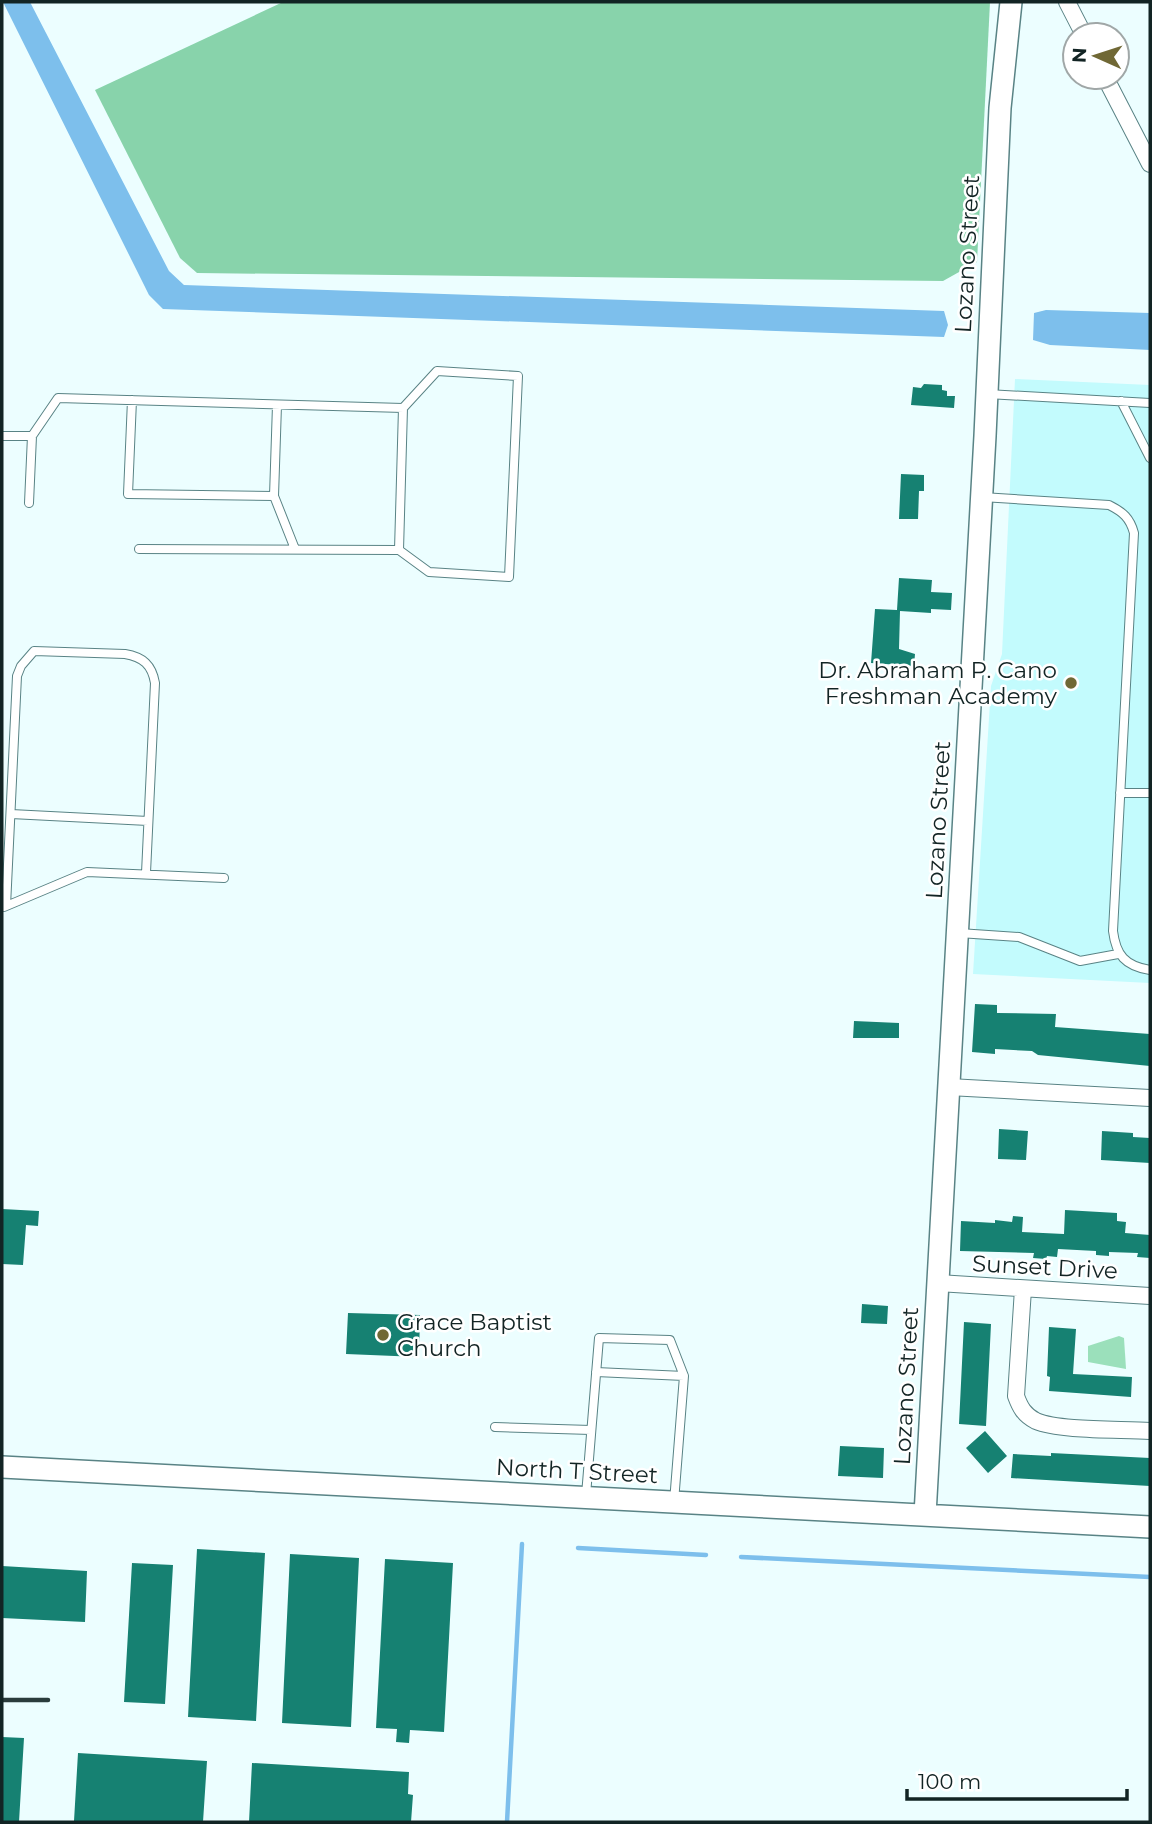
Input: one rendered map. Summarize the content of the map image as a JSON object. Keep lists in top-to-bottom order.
{
  "streets": {
    "street": ["Lozano Street", "Sunset Drive", "North T Street"]
  },
  "crossings": [
    ["Lozano Street", "Sunset Drive"],
    ["Lozano Street", "North T Street"]
  ],
  "places": ["Dr. Abraham P. Cano Freshman Academy", "Grace Baptist Church"],
  "scale_bar": "100 m",
  "north": "left"
}
